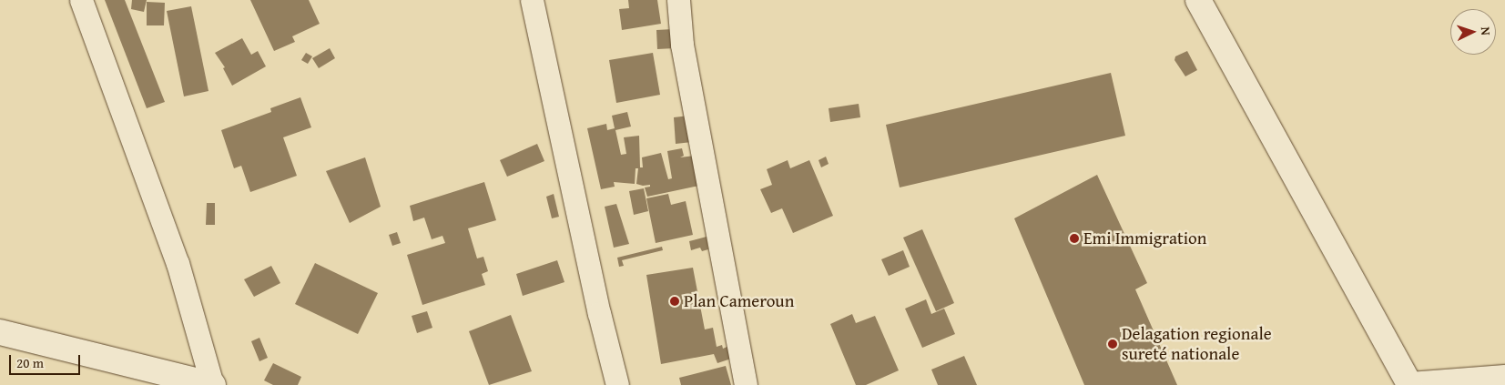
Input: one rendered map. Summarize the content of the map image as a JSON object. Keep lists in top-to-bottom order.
{
  "places": ["Emi Immigration", "Plan Cameroun", "Delagation regionale sureté nationale"],
  "scale_bar": "20 m",
  "north": "right"
}
